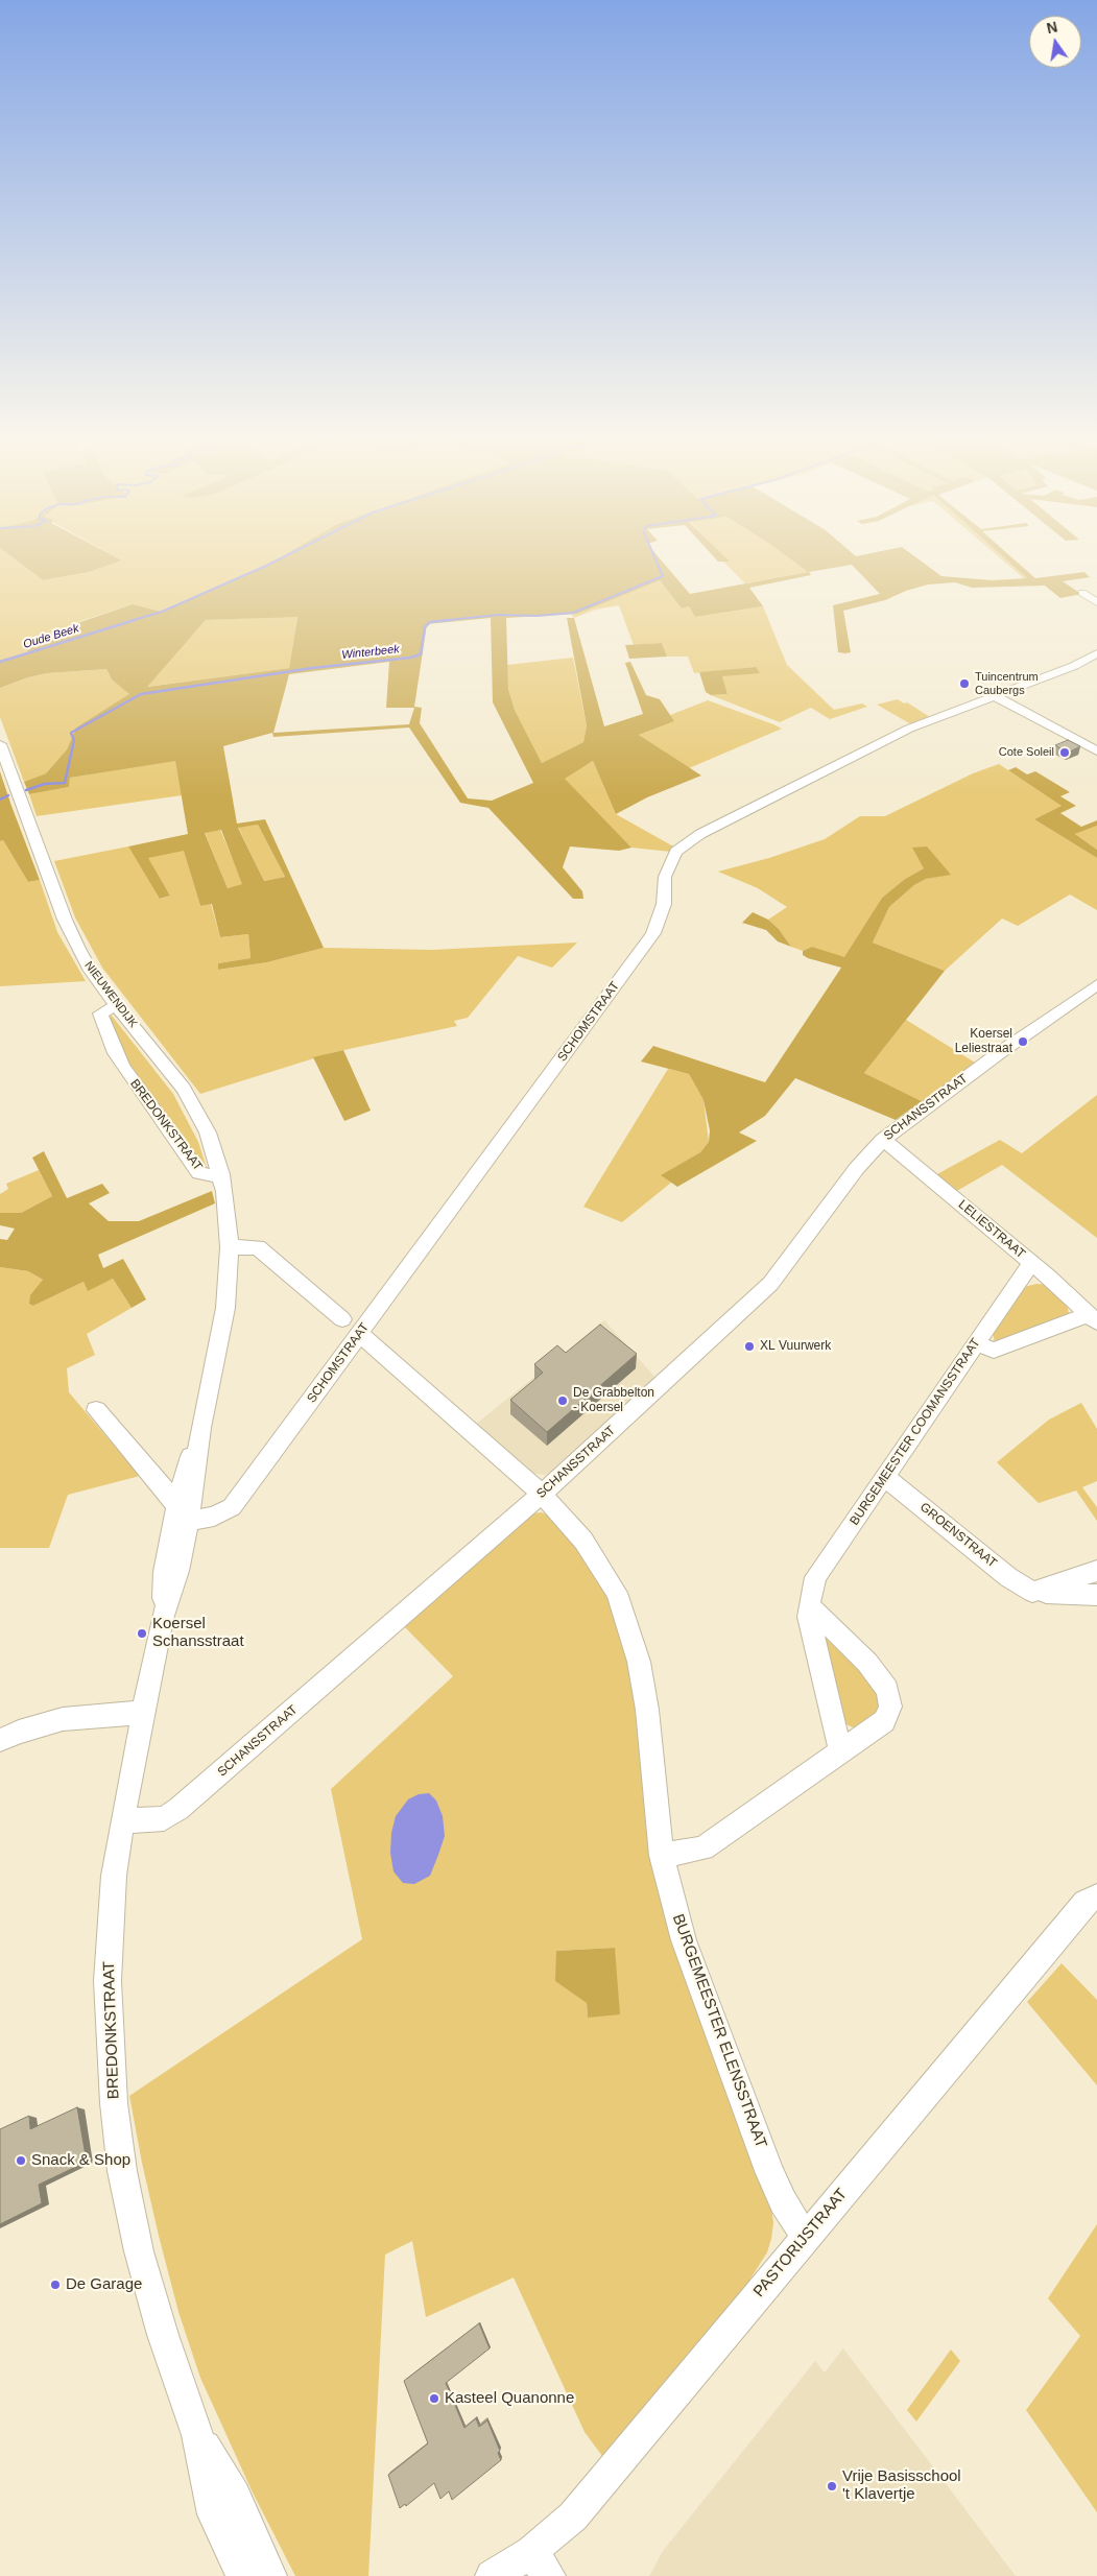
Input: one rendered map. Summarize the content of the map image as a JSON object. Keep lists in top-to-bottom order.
{
  "streets": {
    "street": [
      "NIEUWENDIJK",
      "SCHOMSTRAAT",
      "SCHANSSTRAAT",
      "BREDONKSTRAAT",
      "LELIESTRAAT",
      "BURGEMEESTER COOMANSSTRAAT",
      "GROENSTRAAT",
      "BURGEMEESTER ELENSSTRAAT",
      "PASTORIJSTRAAT"
    ]
  },
  "crossings": [
    ["NIEUWENDIJK", "BREDONKSTRAAT"],
    ["SCHOMSTRAAT", "BREDONKSTRAAT"],
    ["SCHOMSTRAAT", "BURGEMEESTER ELENSSTRAAT"],
    ["SCHANSSTRAAT", "BREDONKSTRAAT"],
    ["SCHANSSTRAAT", "LELIESTRAAT"],
    ["SCHANSSTRAAT", "BURGEMEESTER ELENSSTRAAT"],
    ["BREDONKSTRAAT", "BURGEMEESTER ELENSSTRAAT"],
    ["LELIESTRAAT", "BURGEMEESTER COOMANSSTRAAT"],
    ["BURGEMEESTER COOMANSSTRAAT", "GROENSTRAAT"],
    ["BURGEMEESTER ELENSSTRAAT", "PASTORIJSTRAAT"]
  ],
  "water": ["Oude Beek", "Winterbeek"],
  "places": [
    "Tuincentrum Caubergs",
    "Cote Soleil",
    "Koersel Leliestraat",
    "XL Vuurwerk",
    "De Grabbelton - Koersel",
    "Koersel Schansstraat",
    "Snack & Shop",
    "De Garage",
    "Kasteel Quanonne",
    "Vrije Basisschool 't Klavertje"
  ],
  "north": "top"
}
